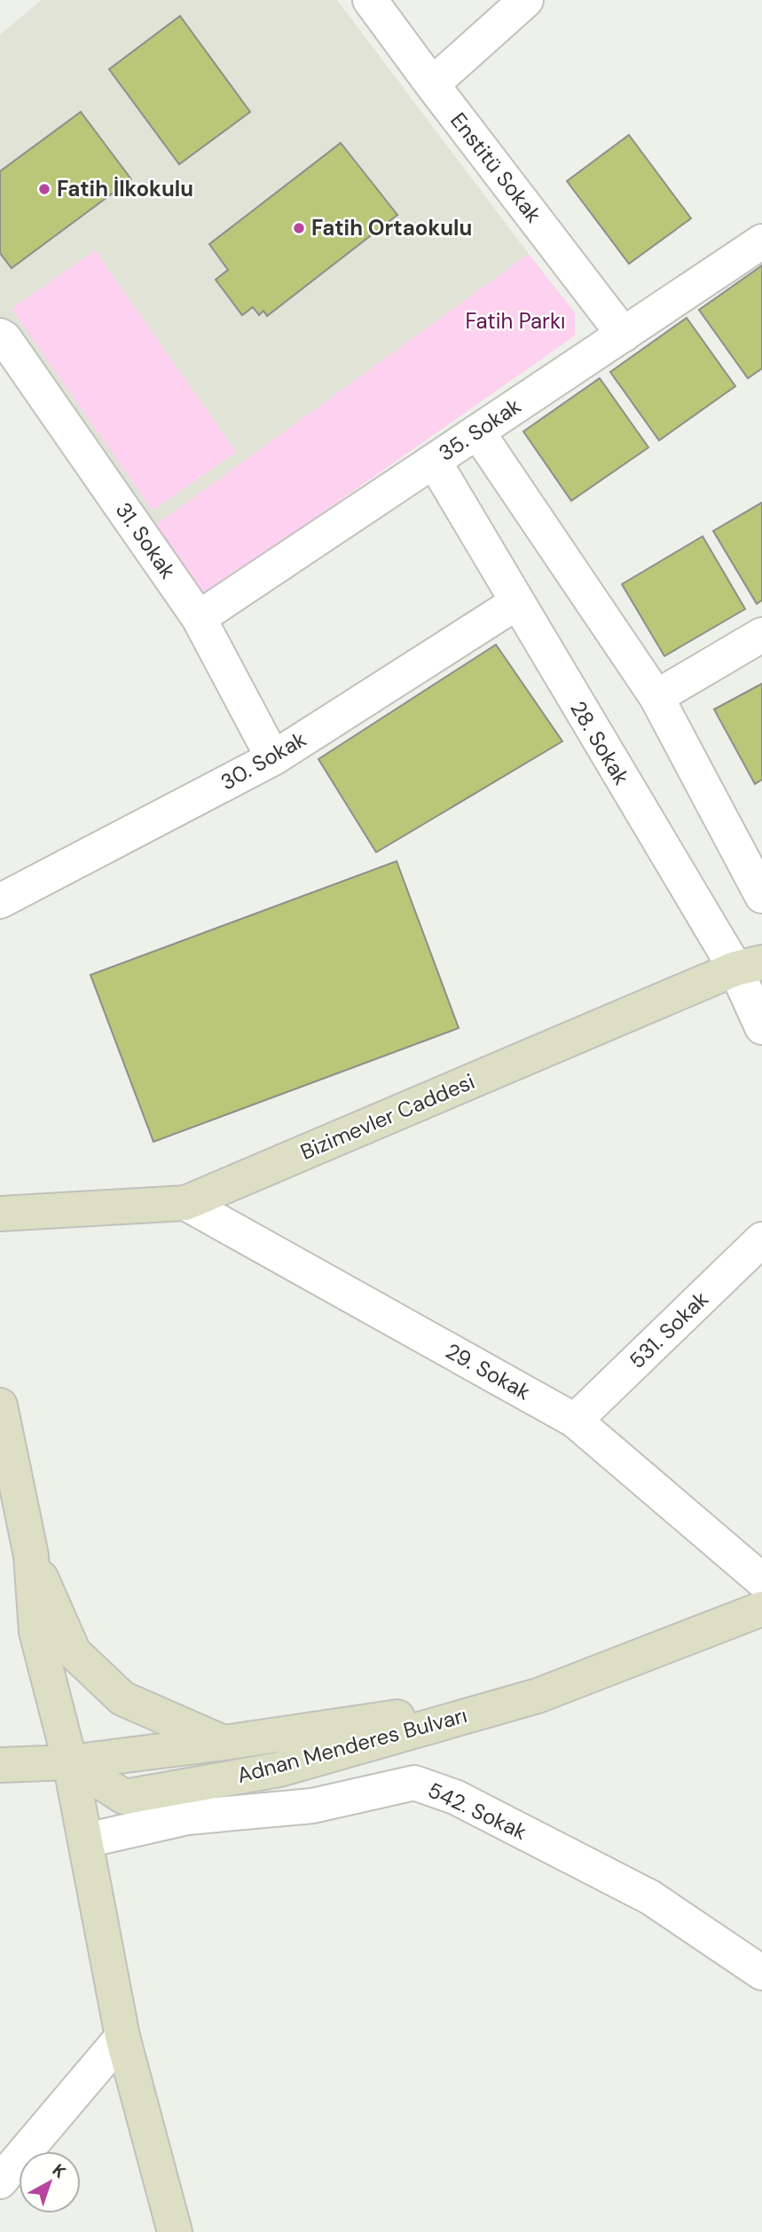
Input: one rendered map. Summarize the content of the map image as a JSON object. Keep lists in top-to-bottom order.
{
  "streets": {
    "main road": ["Bizimevler Caddesi", "Adnan Menderes Bulvarı"],
    "street": [
      "Enstitü Sokak",
      "35. Sokak",
      "31. Sokak",
      "28. Sokak",
      "30. Sokak",
      "531. Sokak",
      "29. Sokak",
      "542. Sokak"
    ]
  },
  "crossings": [
    ["Enstitü Sokak", "35. Sokak"],
    ["35. Sokak", "31. Sokak"],
    ["35. Sokak", "28. Sokak"],
    ["31. Sokak", "30. Sokak"],
    ["28. Sokak", "30. Sokak"],
    ["28. Sokak", "Bizimevler Caddesi"],
    ["Bizimevler Caddesi", "29. Sokak"],
    ["531. Sokak", "29. Sokak"]
  ],
  "parks": ["Fatih Parkı"],
  "places": ["Fatih İlkokulu", "Fatih Ortaokulu"],
  "north": "top right"
}
